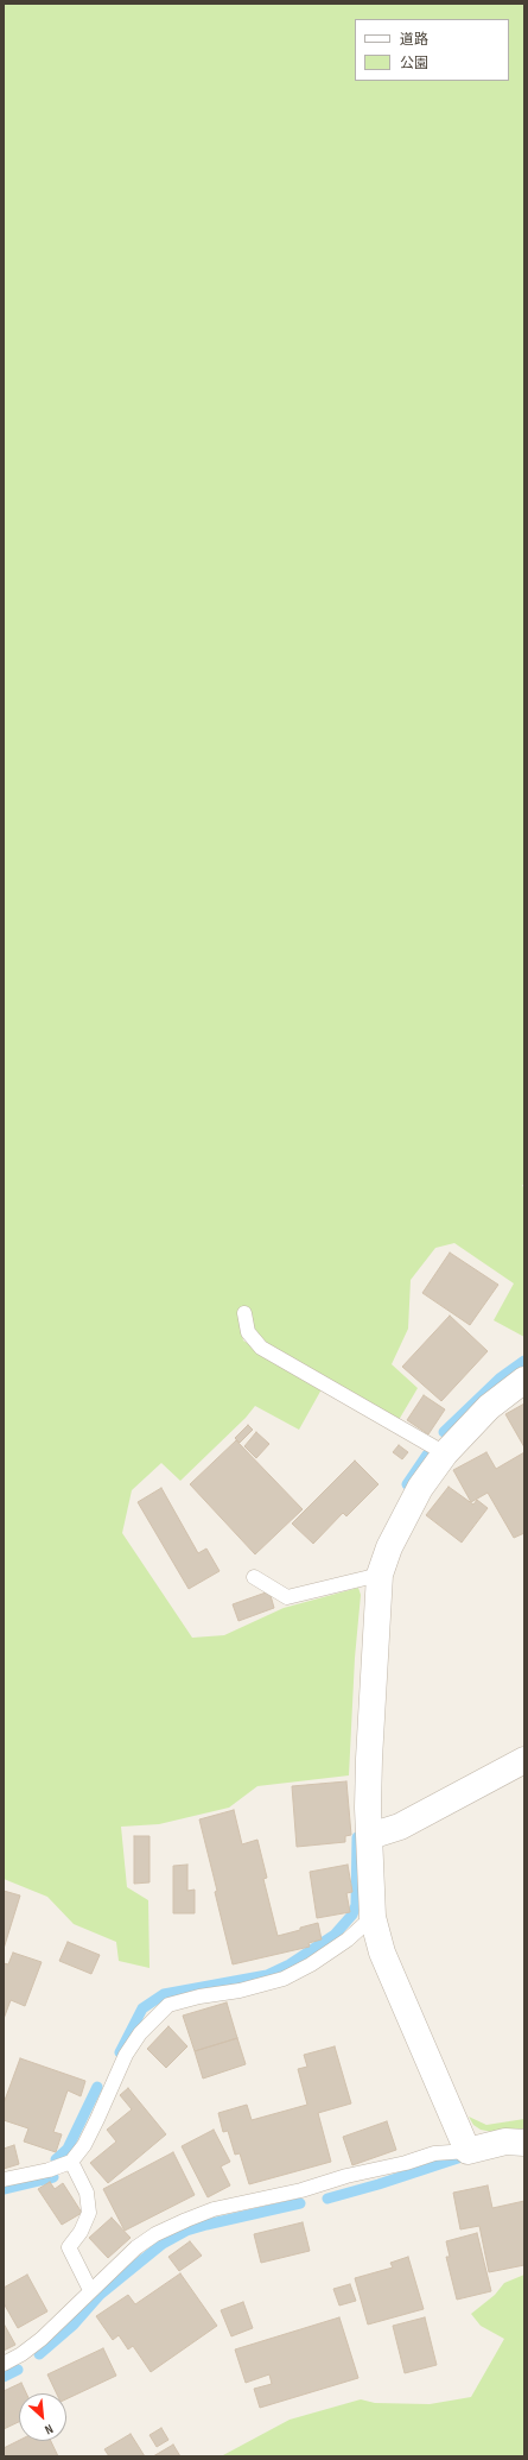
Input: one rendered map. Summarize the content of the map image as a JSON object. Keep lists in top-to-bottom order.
{
  "legend": ["道路", "公園"],
  "north": "bottom right"
}
